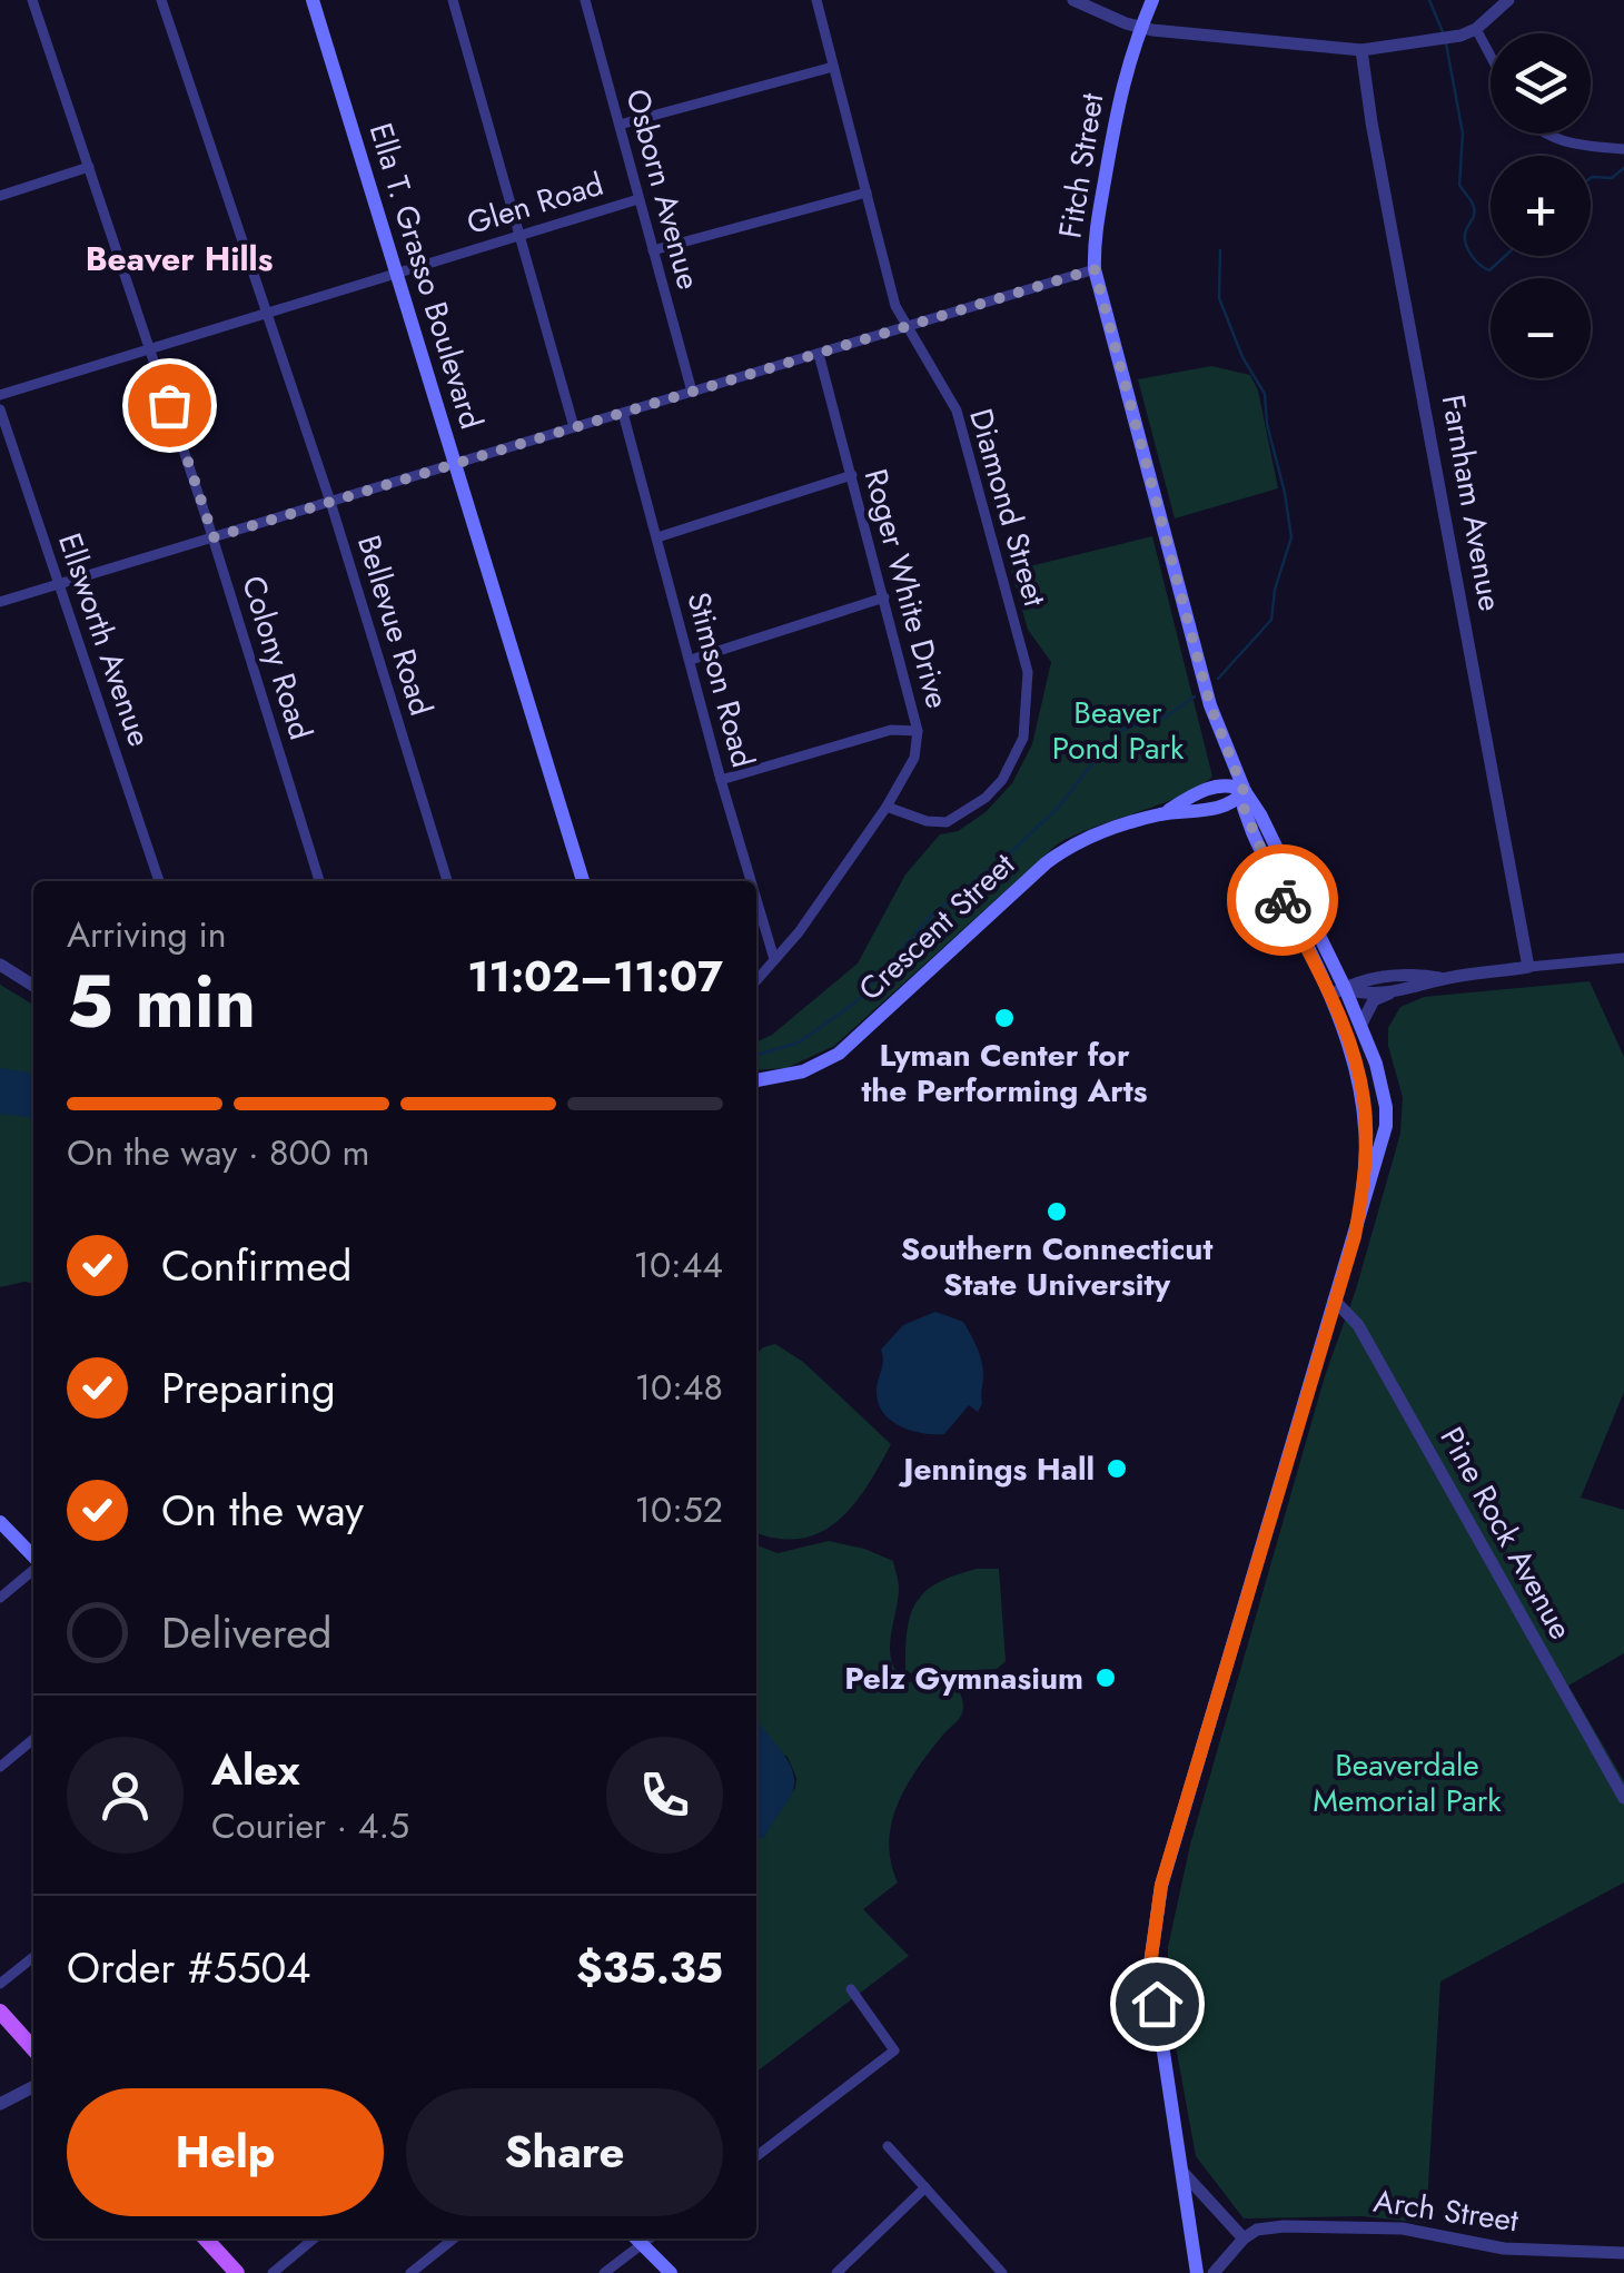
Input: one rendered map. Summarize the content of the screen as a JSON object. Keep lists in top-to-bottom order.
{
  "streets": {
    "main road": ["Fitch Street", "Ella T. Grasso Boulevard", "Crescent Street"],
    "street": [
      "Osborn Avenue",
      "Glen Road",
      "Farnham Avenue",
      "Diamond Street",
      "Roger White Drive",
      "Bellevue Road",
      "Ellsworth Avenue",
      "Colony Road",
      "Stimson Road",
      "Pine Rock Avenue",
      "Arch Street"
    ]
  },
  "crossings": [
    ["Fitch Street", "Crescent Street"],
    ["Fitch Street", "Pine Rock Avenue"],
    ["Osborn Avenue", "Glen Road"],
    ["Glen Road", "Ella T. Grasso Boulevard"],
    ["Glen Road", "Bellevue Road"],
    ["Glen Road", "Colony Road"],
    ["Diamond Street", "Roger White Drive"],
    ["Roger White Drive", "Stimson Road"]
  ],
  "districts": ["Beaver Hills"],
  "parks": ["Beaver Pond Park", "Beaverdale Memorial Park"],
  "places": [
    "Lyman Center for the Performing Arts",
    "Southern Connecticut State University",
    "Jennings Hall",
    "Pelz Gymnasium"
  ],
  "page": {
    "map_buttons": ["+", "−"],
    "heading": ["5 min", "Arriving in", "11:02–11:07"],
    "panel": [
      "Alex",
      "Courier · 4.5",
      "Order #5504",
      "$35.35"
    ],
    "bar": "On the way · 800 m",
    "list": [
      ["Confirmed", "10:44"],
      ["Preparing", "10:48"],
      ["On the way", "10:52"],
      "Delivered"
    ],
    "buttons": ["Help", "Share"]
  }
}
